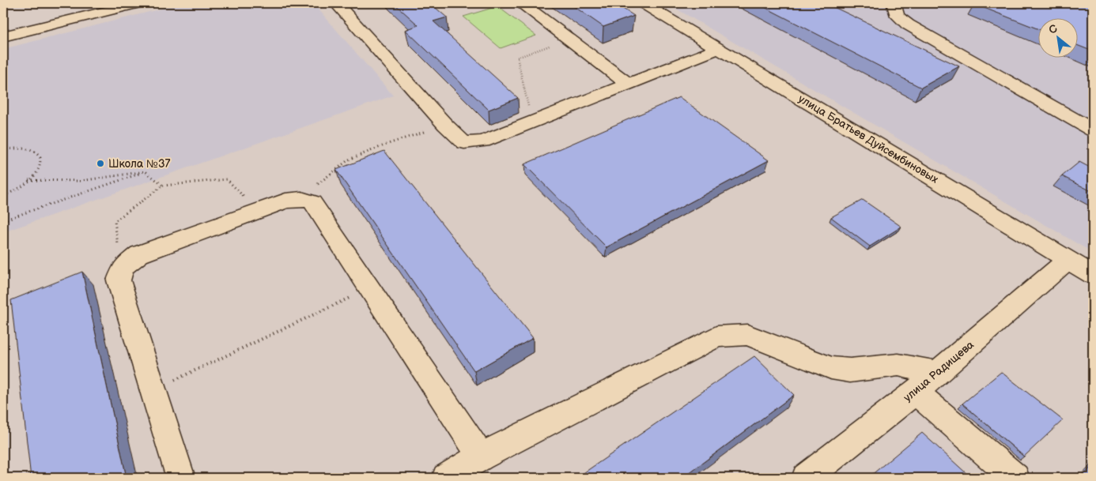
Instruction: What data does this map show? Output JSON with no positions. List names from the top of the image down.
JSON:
{
  "streets": {
    "street": ["улица Братьев Дуйсембиновых", "улица Радищева"]
  },
  "crossings": [
    ["улица Братьев Дуйсембиновых", "улица Радищева"]
  ],
  "places": ["Школа №37"],
  "north": "top left"
}
